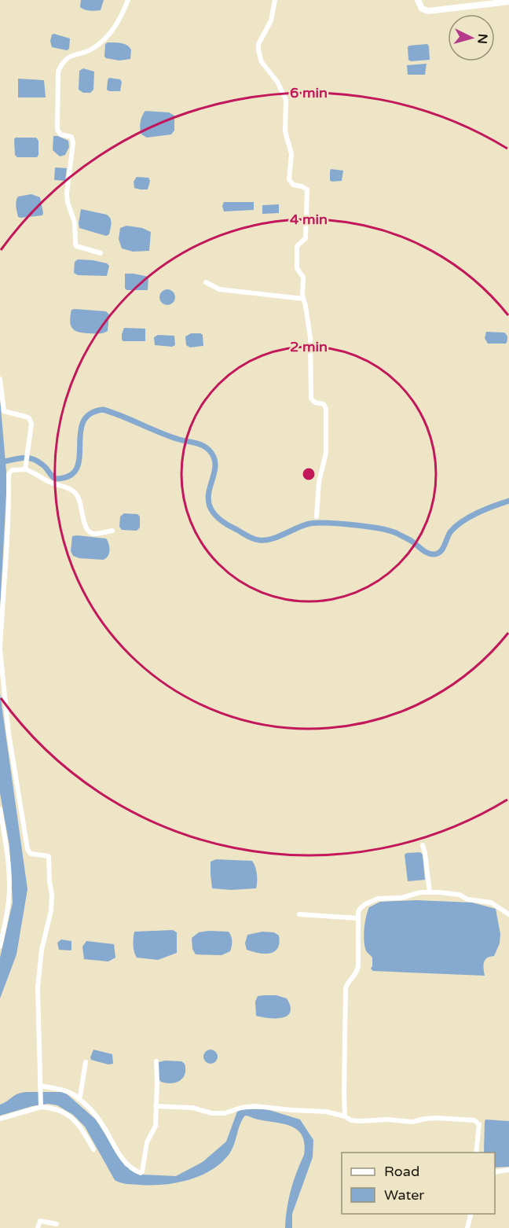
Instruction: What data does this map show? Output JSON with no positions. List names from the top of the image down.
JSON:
{
  "legend": ["Road", "Water"],
  "north": "right",
  "rings": ["6 min", "4 min", "2 min"]
}
